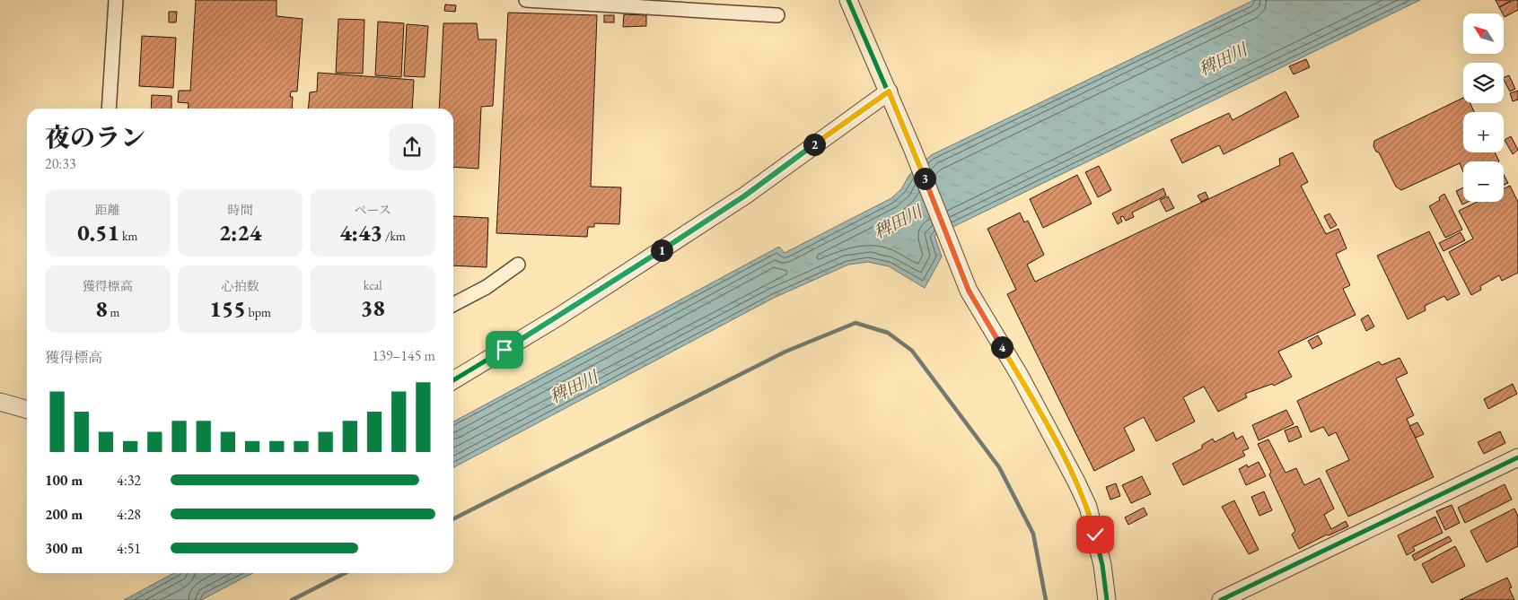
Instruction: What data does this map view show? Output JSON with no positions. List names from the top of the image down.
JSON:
{
  "water": ["稗田川"],
  "north": "top left",
  "page": {
    "map_buttons": ["+", "−"],
    "heading": ["夜のラン", "20:33"],
    "pins": [
      "2",
      "3",
      "1",
      "4"
    ],
    "stats": [
      ["距離", "0.51 km"],
      ["時間", "2:24"],
      ["ペース", "4:43 /km"],
      ["獲得標高", "8 m"],
      ["心拍数", "155 bpm"],
      ["kcal", "38"]
    ],
    "chart": ["獲得標高", "139–145 m"],
    "list": [
      {
        "name": "100 m",
        "note": "4:32"
      },
      {
        "name": "200 m",
        "note": "4:28"
      },
      {
        "name": "300 m",
        "note": "4:51"
      }
    ]
  }
}
